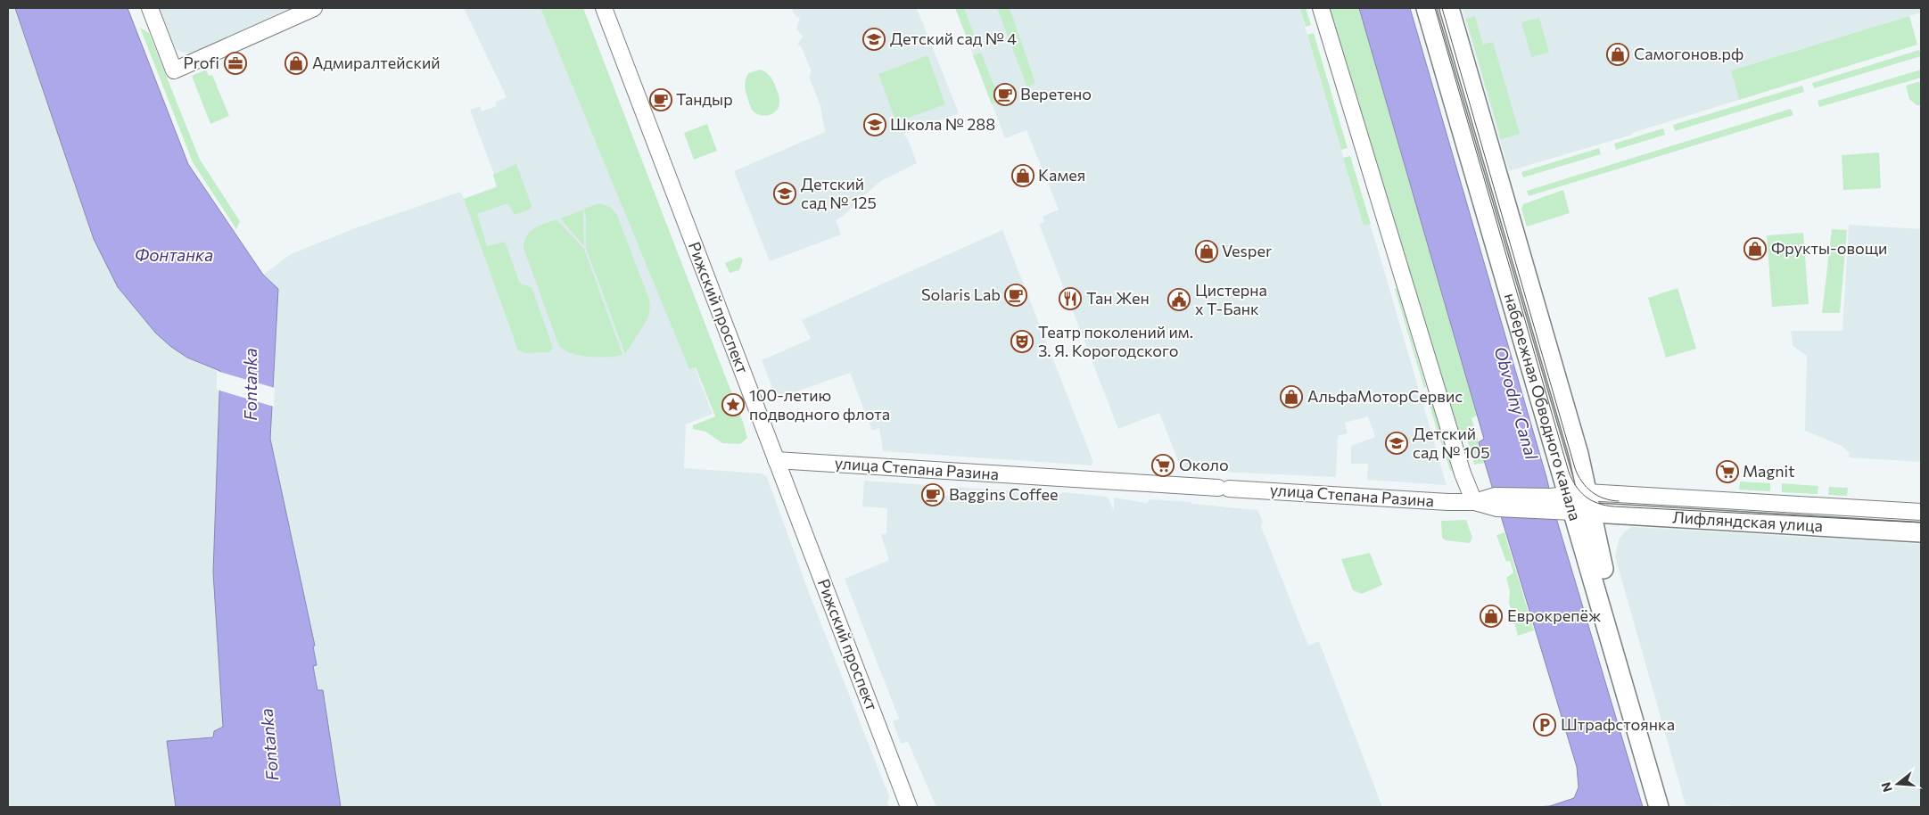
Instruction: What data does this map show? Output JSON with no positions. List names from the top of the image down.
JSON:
{
  "streets": {
    "main road": ["набережная Обводного канала", "Лифляндская улица"],
    "street": ["Рижский проспект", "улица Степана Разина"]
  },
  "crossings": [
    ["Рижский проспект", "улица Степана Разина"],
    ["набережная Обводного канала", "улица Степана Разина"],
    ["набережная Обводного канала", "Лифляндская улица"],
    ["улица Степана Разина", "Лифляндская улица"]
  ],
  "water": ["Фонтанка", "Fontanka", "Obvodny Canal"],
  "places": {
    "school or university": [
      "Детский сад № 4",
      "Школа № 288",
      "Детский сад № 125",
      "Детский сад № 105"
    ],
    "shop": [
      "Самогонов.рф",
      "Адмиралтейский",
      "Камея",
      "Фрукты-овощи",
      "Vesper",
      "АльфаМоторСервис",
      "Еврокрепёж"
    ],
    "office": ["Profi"],
    "cafe": [
      "Веретено",
      "Тандыр",
      "Solaris Lab",
      "Baggins Coffee"
    ],
    "restaurant": ["Тан Жен"],
    "public building": ["Цистерна х Т-Банк"],
    "theatre": ["Театр поколений им. З. Я. Корогодского"],
    "place": ["100-летию подводного флота"],
    "supermarket": ["Около", "Magnit"],
    "parking": ["Штрафстоянка"]
  },
  "north": "left"
}
